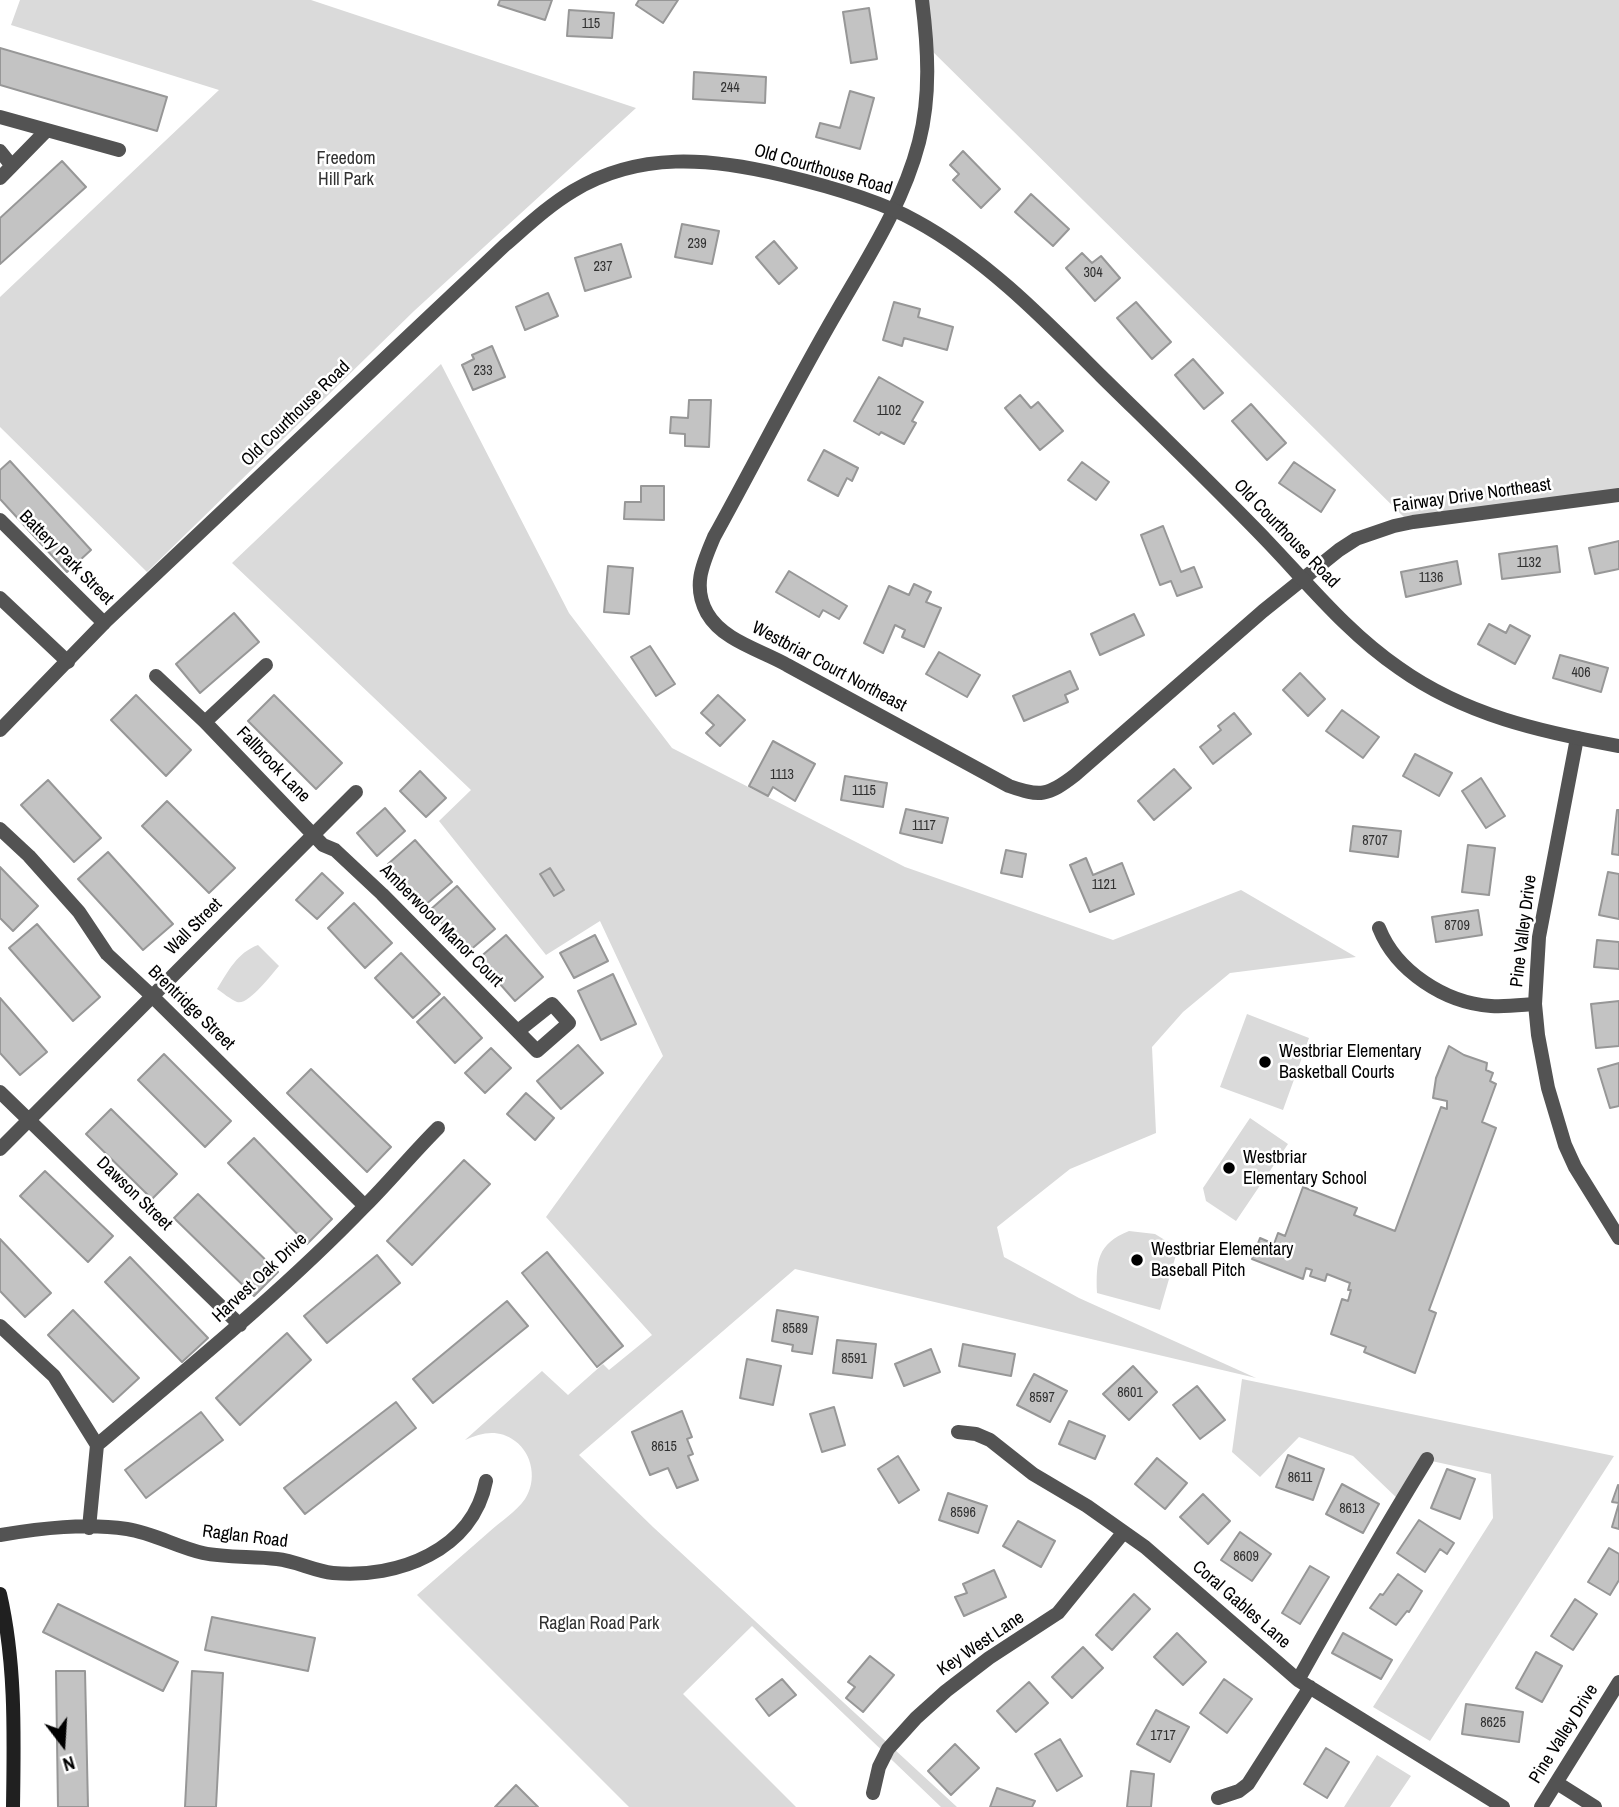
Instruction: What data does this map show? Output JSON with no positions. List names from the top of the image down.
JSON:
{
  "streets": {
    "street": [
      "Old Courthouse Road",
      "Fairway Drive Northeast",
      "Battery Park Street",
      "Westbriar Court Northeast",
      "Fallbrook Lane",
      "Amberwood Manor Court",
      "Wall Street",
      "Pine Valley Drive",
      "Brentridge Street",
      "Dawson Street",
      "Harvest Oak Drive",
      "Raglan Road",
      "Coral Gables Lane",
      "Key West Lane"
    ]
  },
  "crossings": [
    ["Old Courthouse Road", "Fairway Drive Northeast"],
    ["Old Courthouse Road", "Battery Park Street"],
    ["Old Courthouse Road", "Westbriar Court Northeast"],
    ["Old Courthouse Road", "Pine Valley Drive"],
    ["Fairway Drive Northeast", "Westbriar Court Northeast"],
    ["Fallbrook Lane", "Amberwood Manor Court"],
    ["Fallbrook Lane", "Wall Street"],
    ["Amberwood Manor Court", "Wall Street"],
    ["Wall Street", "Brentridge Street"],
    ["Wall Street", "Dawson Street"],
    ["Brentridge Street", "Harvest Oak Drive"],
    ["Dawson Street", "Harvest Oak Drive"],
    ["Coral Gables Lane", "Key West Lane"]
  ],
  "parks": ["Freedom Hill Park", "Raglan Road Park"],
  "places": ["Westbriar Elementary Basketball Courts", "Westbriar Elementary School", "Westbriar Elementary Baseball Pitch"],
  "house_numbers": [
    "115",
    "244",
    "239",
    "237",
    "304",
    "233",
    "1102",
    "1132",
    "1136",
    "406",
    "1113",
    "1115",
    "1117",
    "8707",
    "1121",
    "8709",
    "8589",
    "8591",
    "8601",
    "8597",
    "8615",
    "8611",
    "8613",
    "8596",
    "8609",
    "8625",
    "1717"
  ],
  "north": "bottom"
}
